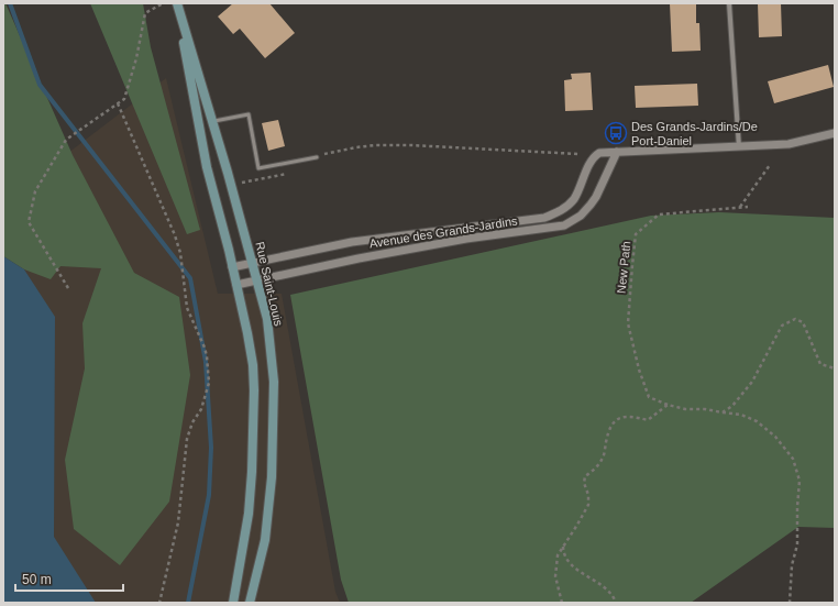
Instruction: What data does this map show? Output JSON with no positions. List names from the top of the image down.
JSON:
{
  "streets": {
    "main road": ["Rue Saint-Louis"],
    "street": ["Avenue des Grands-Jardins"],
    "path": ["New Path"]
  },
  "crossings": [
    ["Avenue des Grands-Jardins", "Rue Saint-Louis"]
  ],
  "places": {
    "bus stop": ["Des Grands-Jardins/De Port-Daniel"]
  },
  "scale_bar": "50 m"
}
